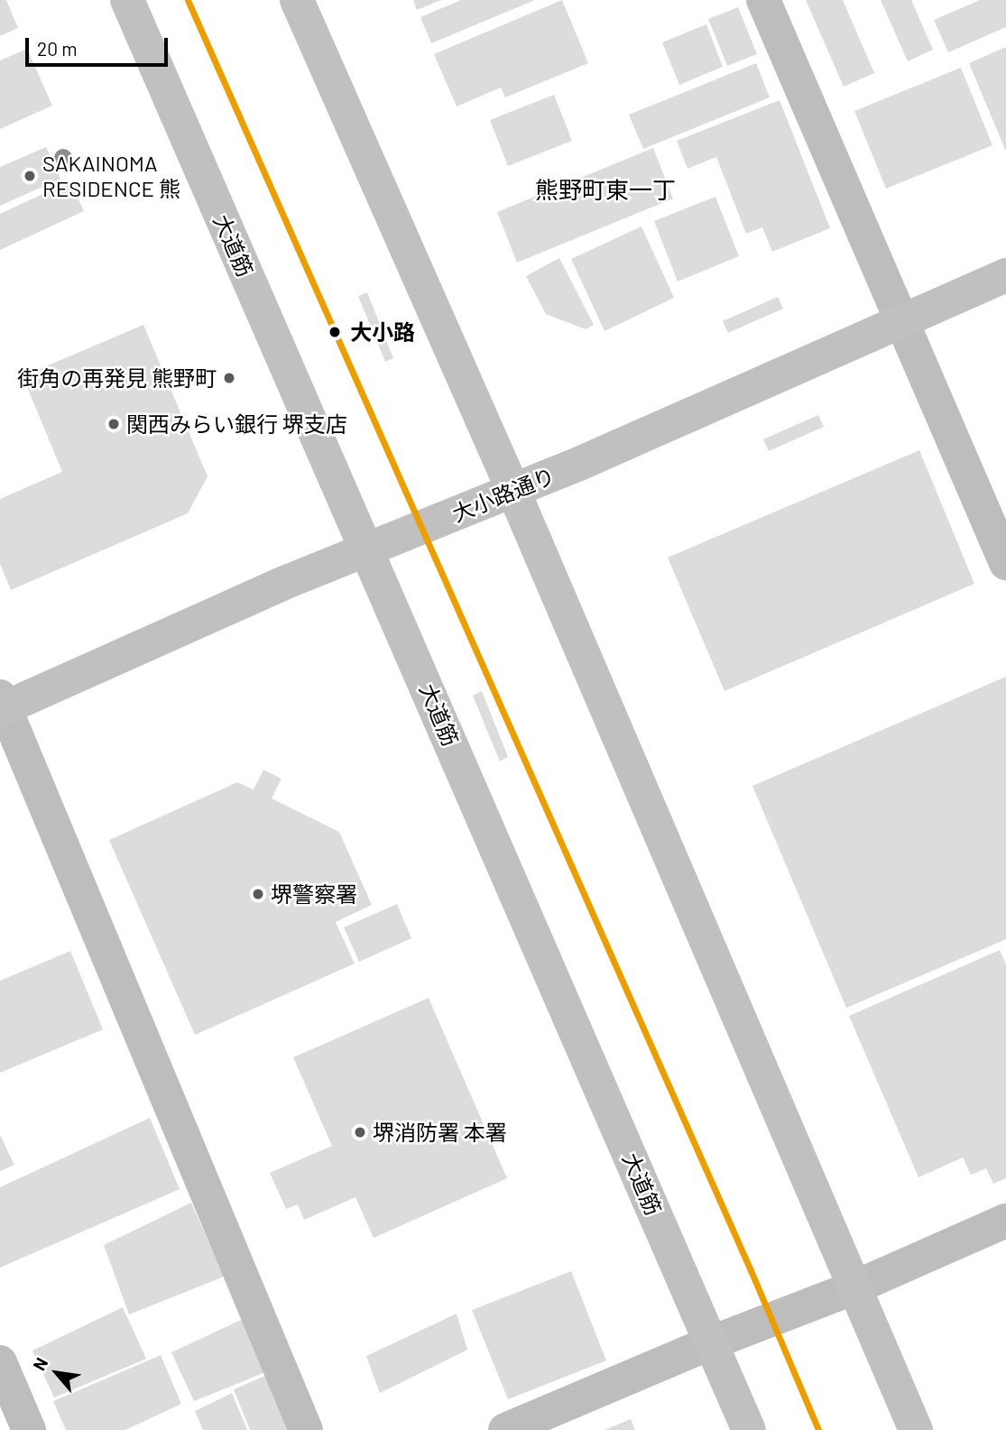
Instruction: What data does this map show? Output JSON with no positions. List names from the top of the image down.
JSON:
{
  "streets": {
    "street": ["大道筋", "大小路通り"]
  },
  "crossings": [
    ["大道筋", "大小路通り"]
  ],
  "districts": ["熊野町東一丁"],
  "places": [
    "SAKAINOMA RESIDENCE 熊",
    "大小路",
    "街角の再発見 熊野町",
    "関西みらい銀行 堺支店",
    "堺警察署",
    "堺消防署 本署"
  ],
  "scale_bar": "20 m",
  "north": "top left"
}
